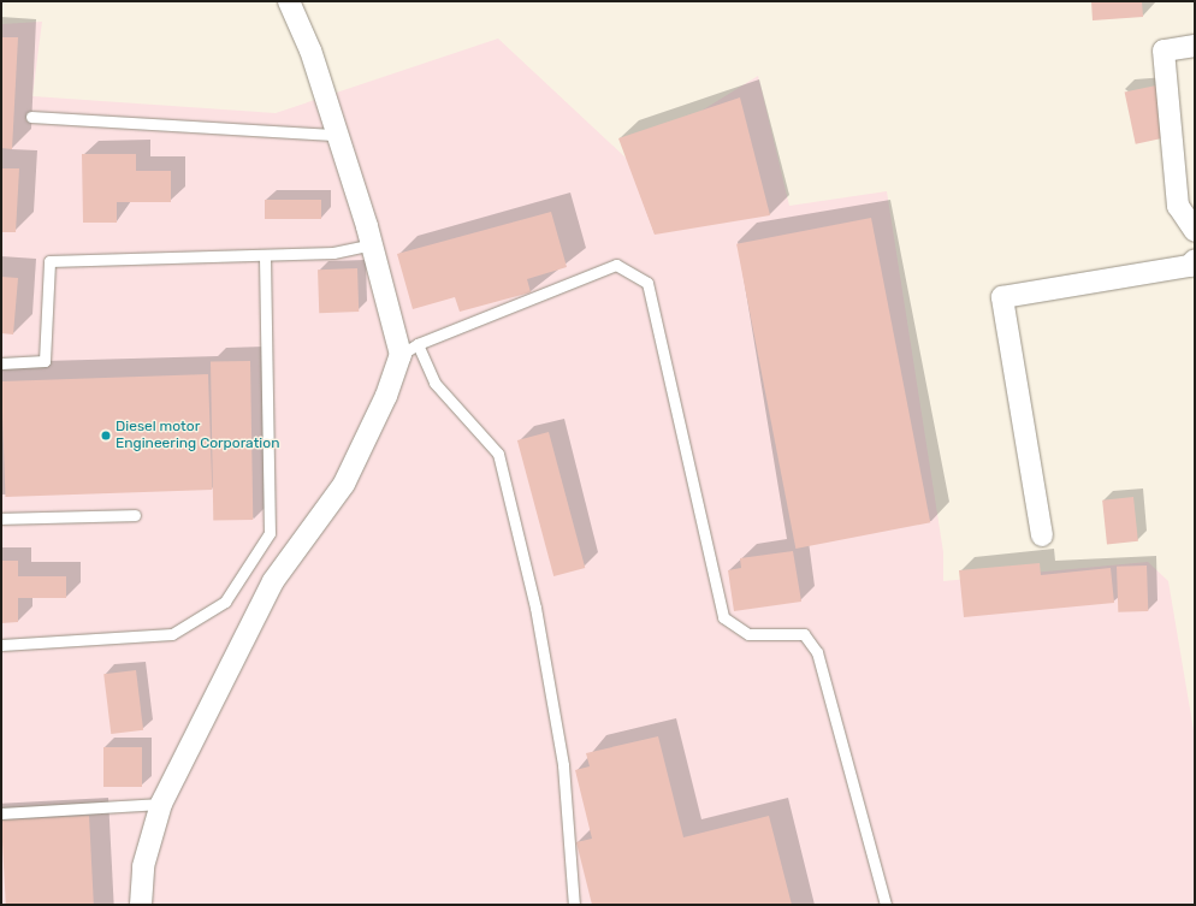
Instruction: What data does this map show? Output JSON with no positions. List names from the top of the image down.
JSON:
{
  "places": ["Diesel motor Engineering Corporation"]
}
